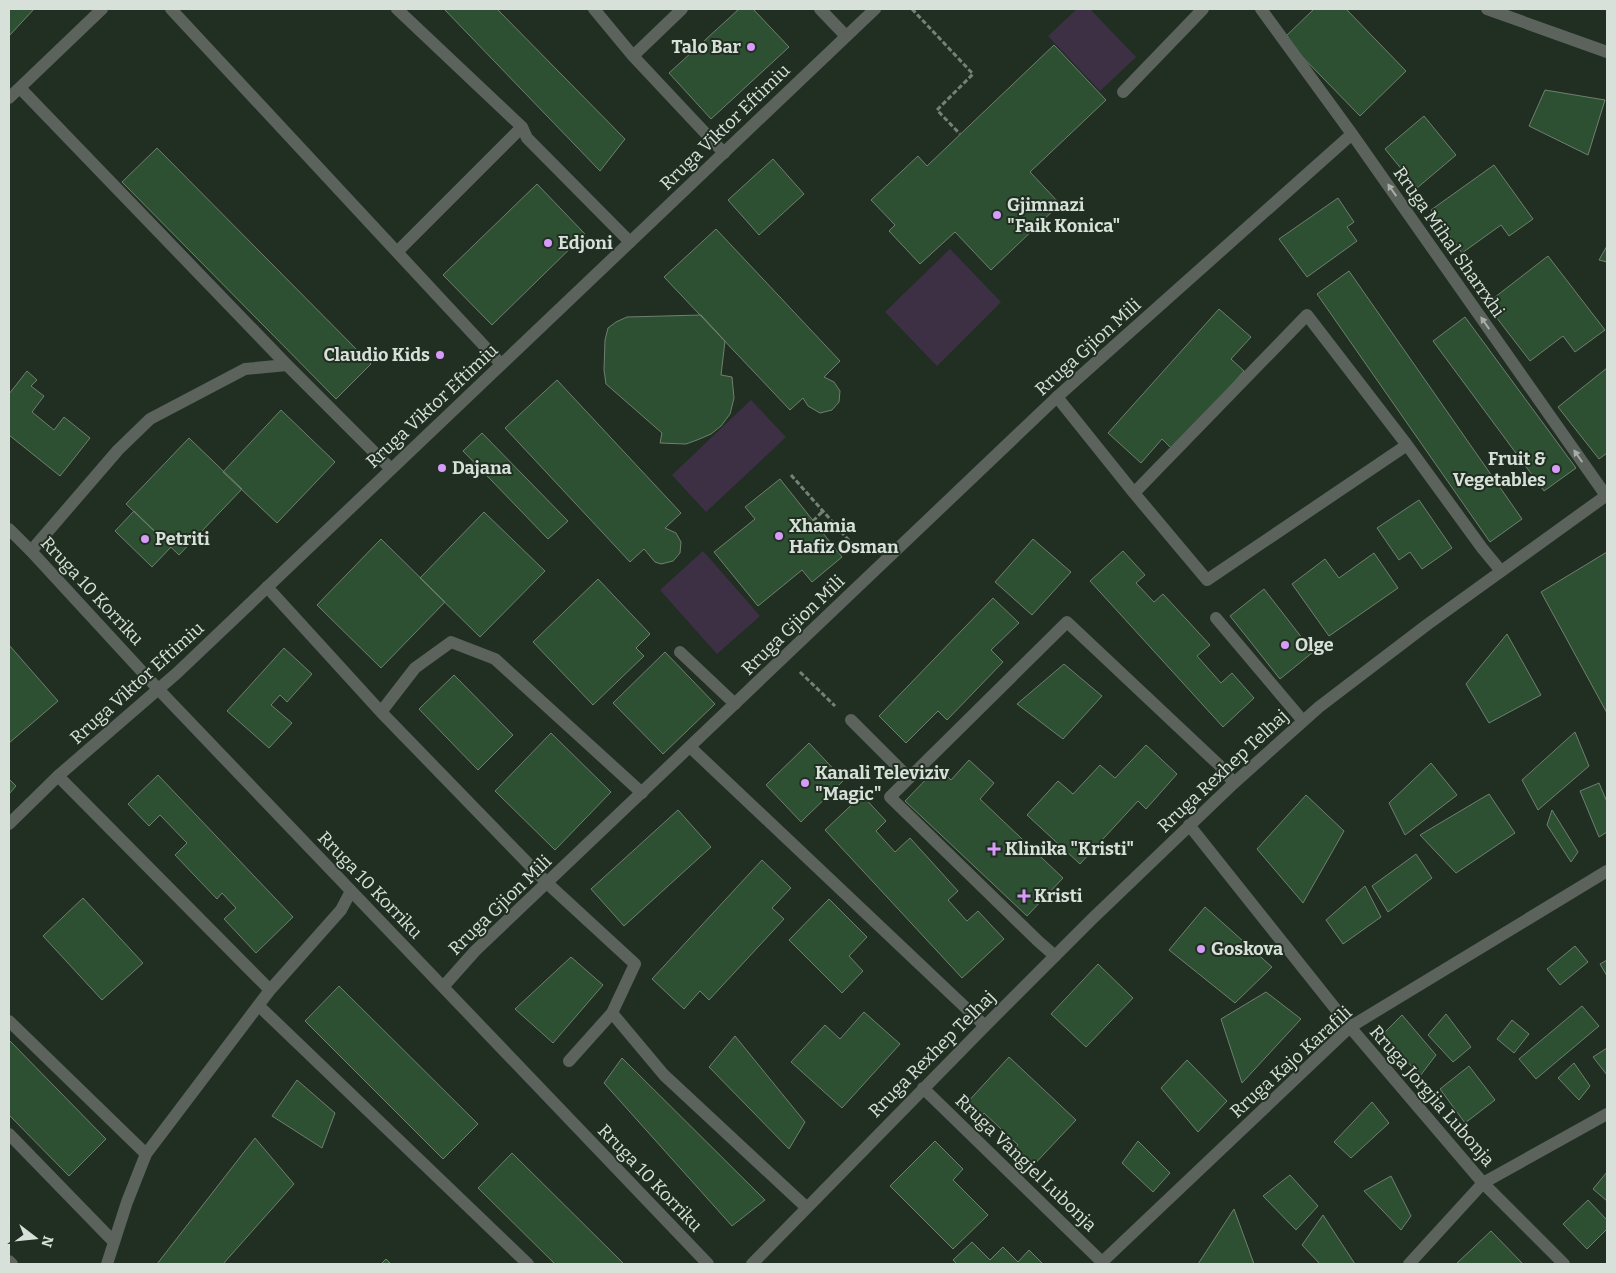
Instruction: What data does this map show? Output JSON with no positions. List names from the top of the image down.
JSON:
{
  "streets": {
    "street": [
      "Rruga Viktor Eftimiu",
      "Rruga Mihal Sharrxhi",
      "Rruga Gjion Mili",
      "Rruga 10 Korriku",
      "Rruga Rexhep Telhaj",
      "Rruga Kajo Karafili",
      "Rruga Jorgjia Lubonja",
      "Rruga Vangjel Lubonja"
    ]
  },
  "crossings": [
    ["Rruga Viktor Eftimiu", "Rruga 10 Korriku"],
    ["Rruga Mihal Sharrxhi", "Rruga Gjion Mili"],
    ["Rruga Mihal Sharrxhi", "Rruga Rexhep Telhaj"],
    ["Rruga Gjion Mili", "Rruga 10 Korriku"],
    ["Rruga Rexhep Telhaj", "Rruga Jorgjia Lubonja"],
    ["Rruga Rexhep Telhaj", "Rruga Vangjel Lubonja"],
    ["Rruga Kajo Karafili", "Rruga Jorgjia Lubonja"],
    ["Rruga Kajo Karafili", "Rruga Vangjel Lubonja"]
  ],
  "one_way": ["Rruga Mihal Sharrxhi"],
  "places": {
    "other": [
      "Talo Bar",
      "Gjimnazi \"Faik Konica\"",
      "Edjoni",
      "Claudio Kids",
      "Dajana",
      "Fruit & Vegetables",
      "Xhamia Hafiz Osman",
      "Petriti",
      "Olge",
      "Kanali Televiziv \"Magic\"",
      "Goskova"
    ],
    "health": ["Klinika \"Kristi\"", "Kristi"]
  },
  "north": "right"
}
